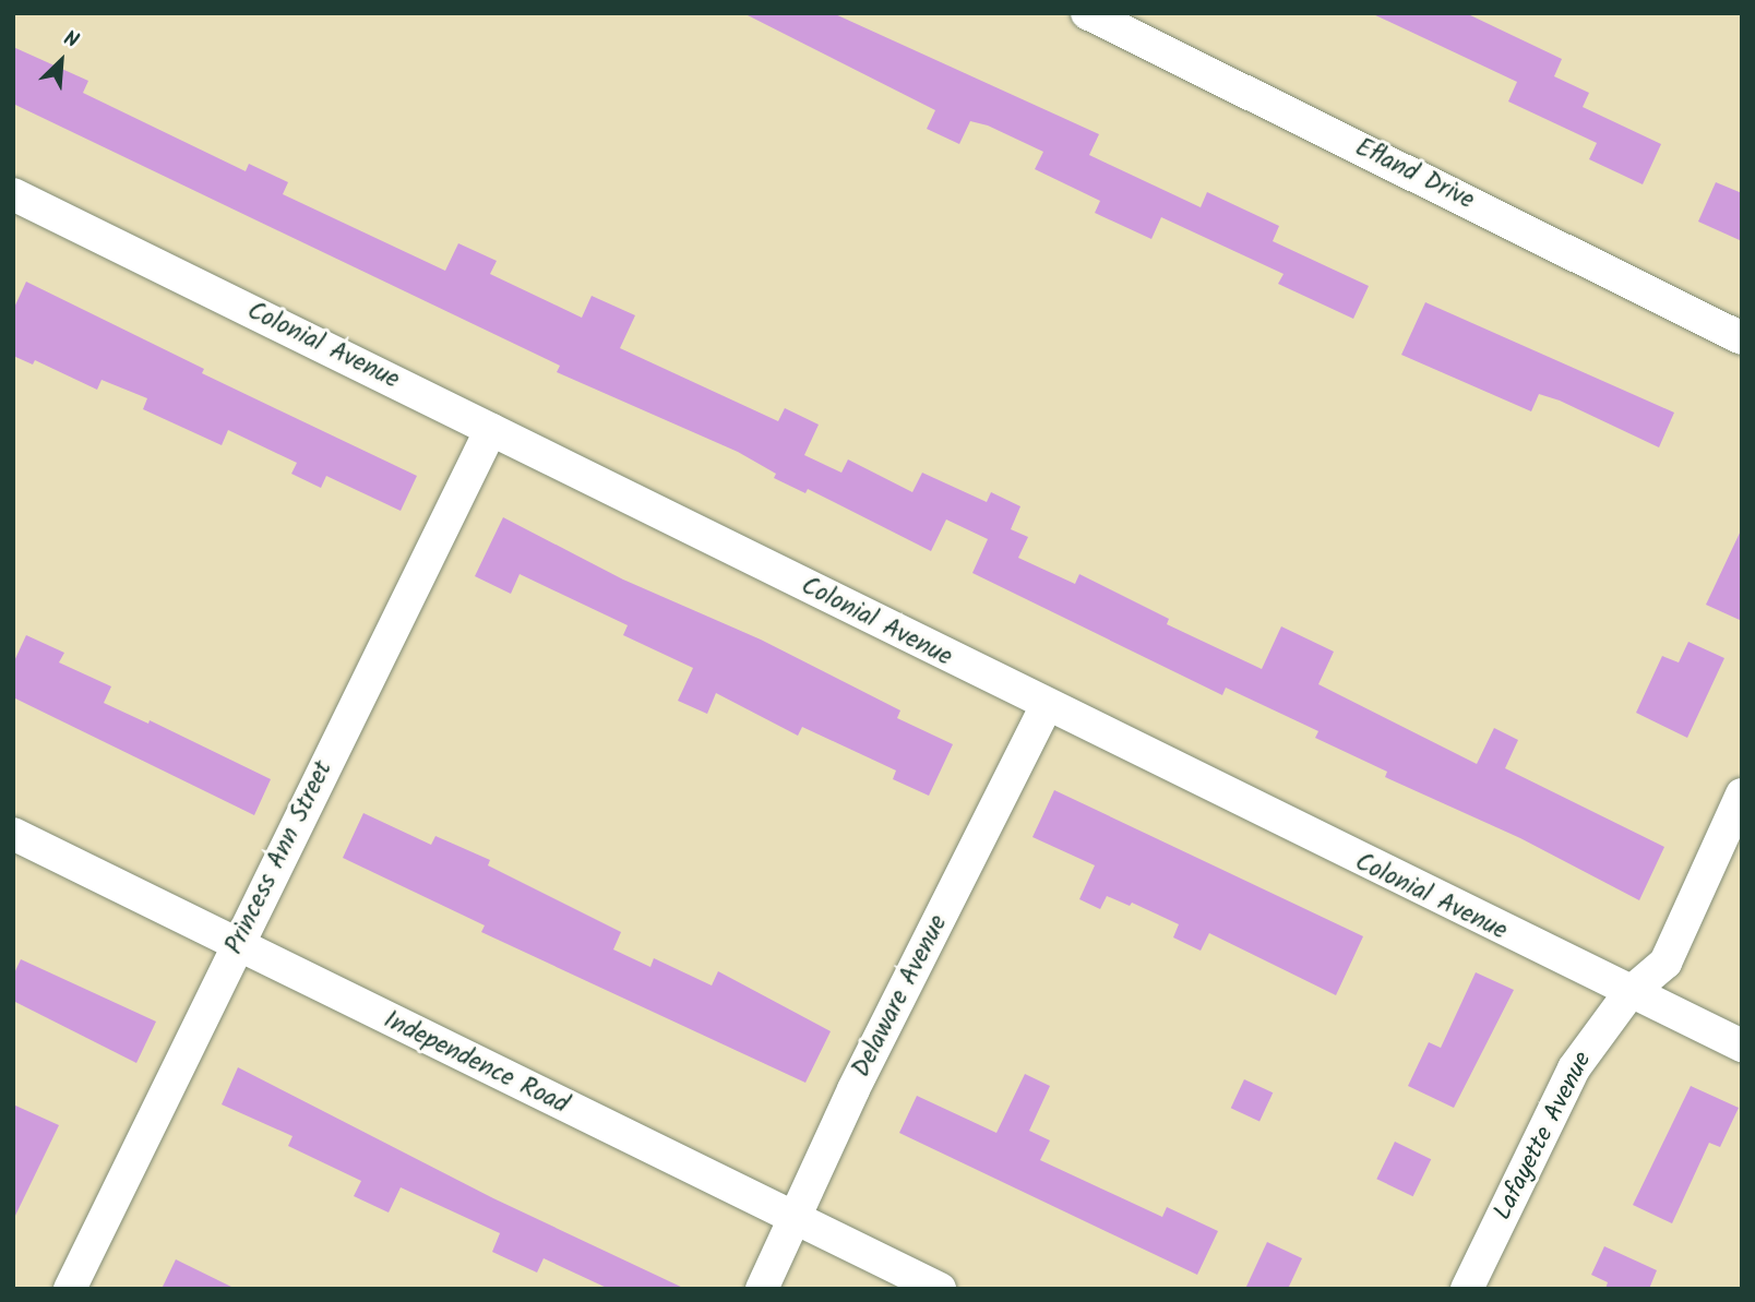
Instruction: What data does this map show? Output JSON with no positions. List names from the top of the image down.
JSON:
{
  "streets": {
    "street": [
      "Efland Drive",
      "Colonial Avenue",
      "Princess Ann Street",
      "Delaware Avenue",
      "Independence Road",
      "Lafayette Avenue"
    ]
  },
  "crossings": [
    ["Colonial Avenue", "Princess Ann Street"],
    ["Colonial Avenue", "Delaware Avenue"],
    ["Colonial Avenue", "Lafayette Avenue"],
    ["Princess Ann Street", "Independence Road"],
    ["Delaware Avenue", "Independence Road"]
  ],
  "north": "top right"
}
